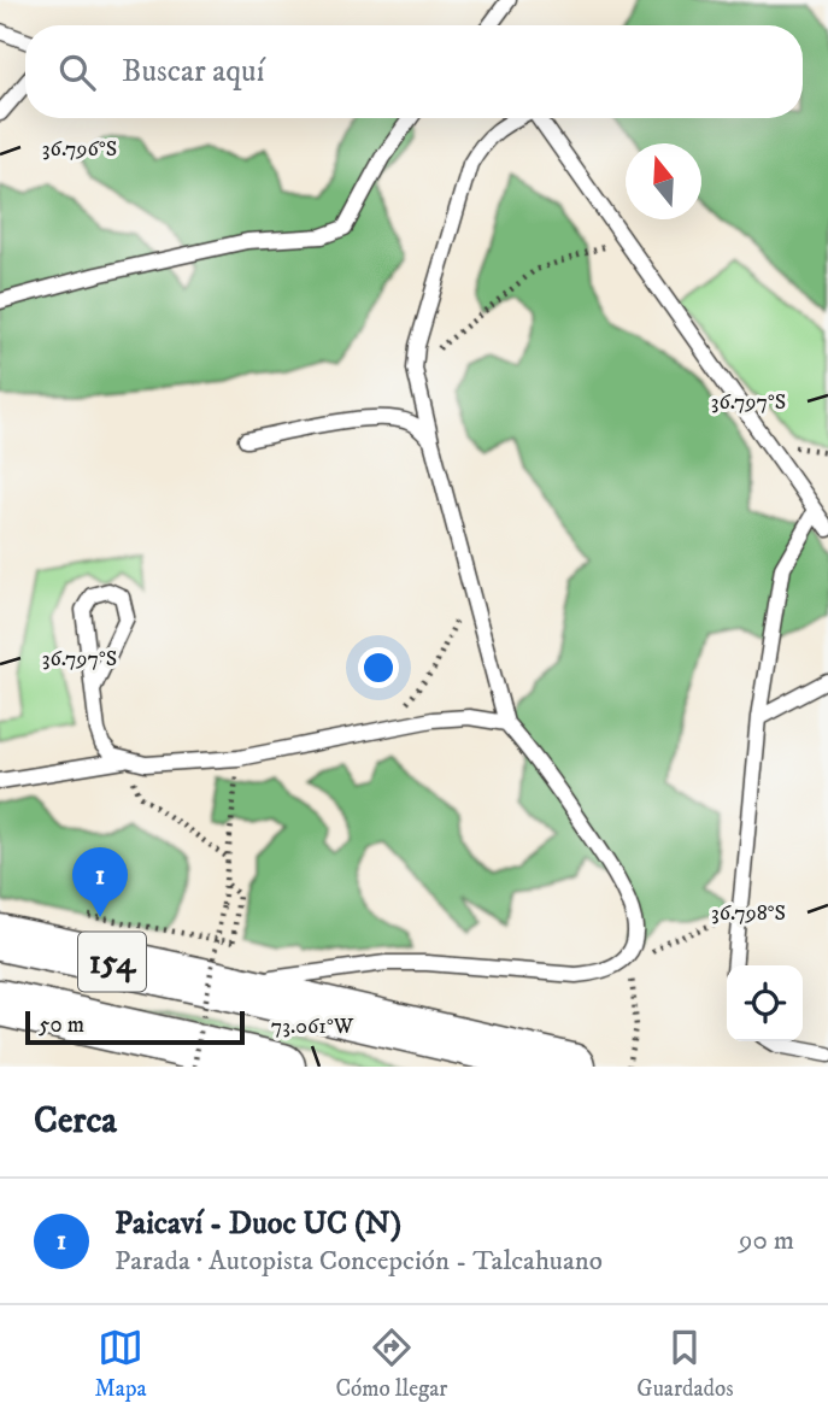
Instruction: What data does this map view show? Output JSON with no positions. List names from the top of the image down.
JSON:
{
  "streets": {
    "highway": ["154"]
  },
  "scale_bar": "50 m",
  "north": "top",
  "page": {
    "search": "Buscar aquí",
    "pins": "1",
    "scale": "50 m",
    "heading": "Cerca",
    "list": [
      {
        "mark": "1",
        "name": "Paicaví - Duoc UC (N)",
        "note": "Parada · Autopista Concepción - Talcahuano",
        "value": "90 m"
      }
    ],
    "nav": ["Mapa", "Cómo llegar", "Guardados"]
  },
  "coordinates": [
    "36.796°S",
    "36.797°S",
    "36.798°S",
    "73.061°W"
  ]
}
